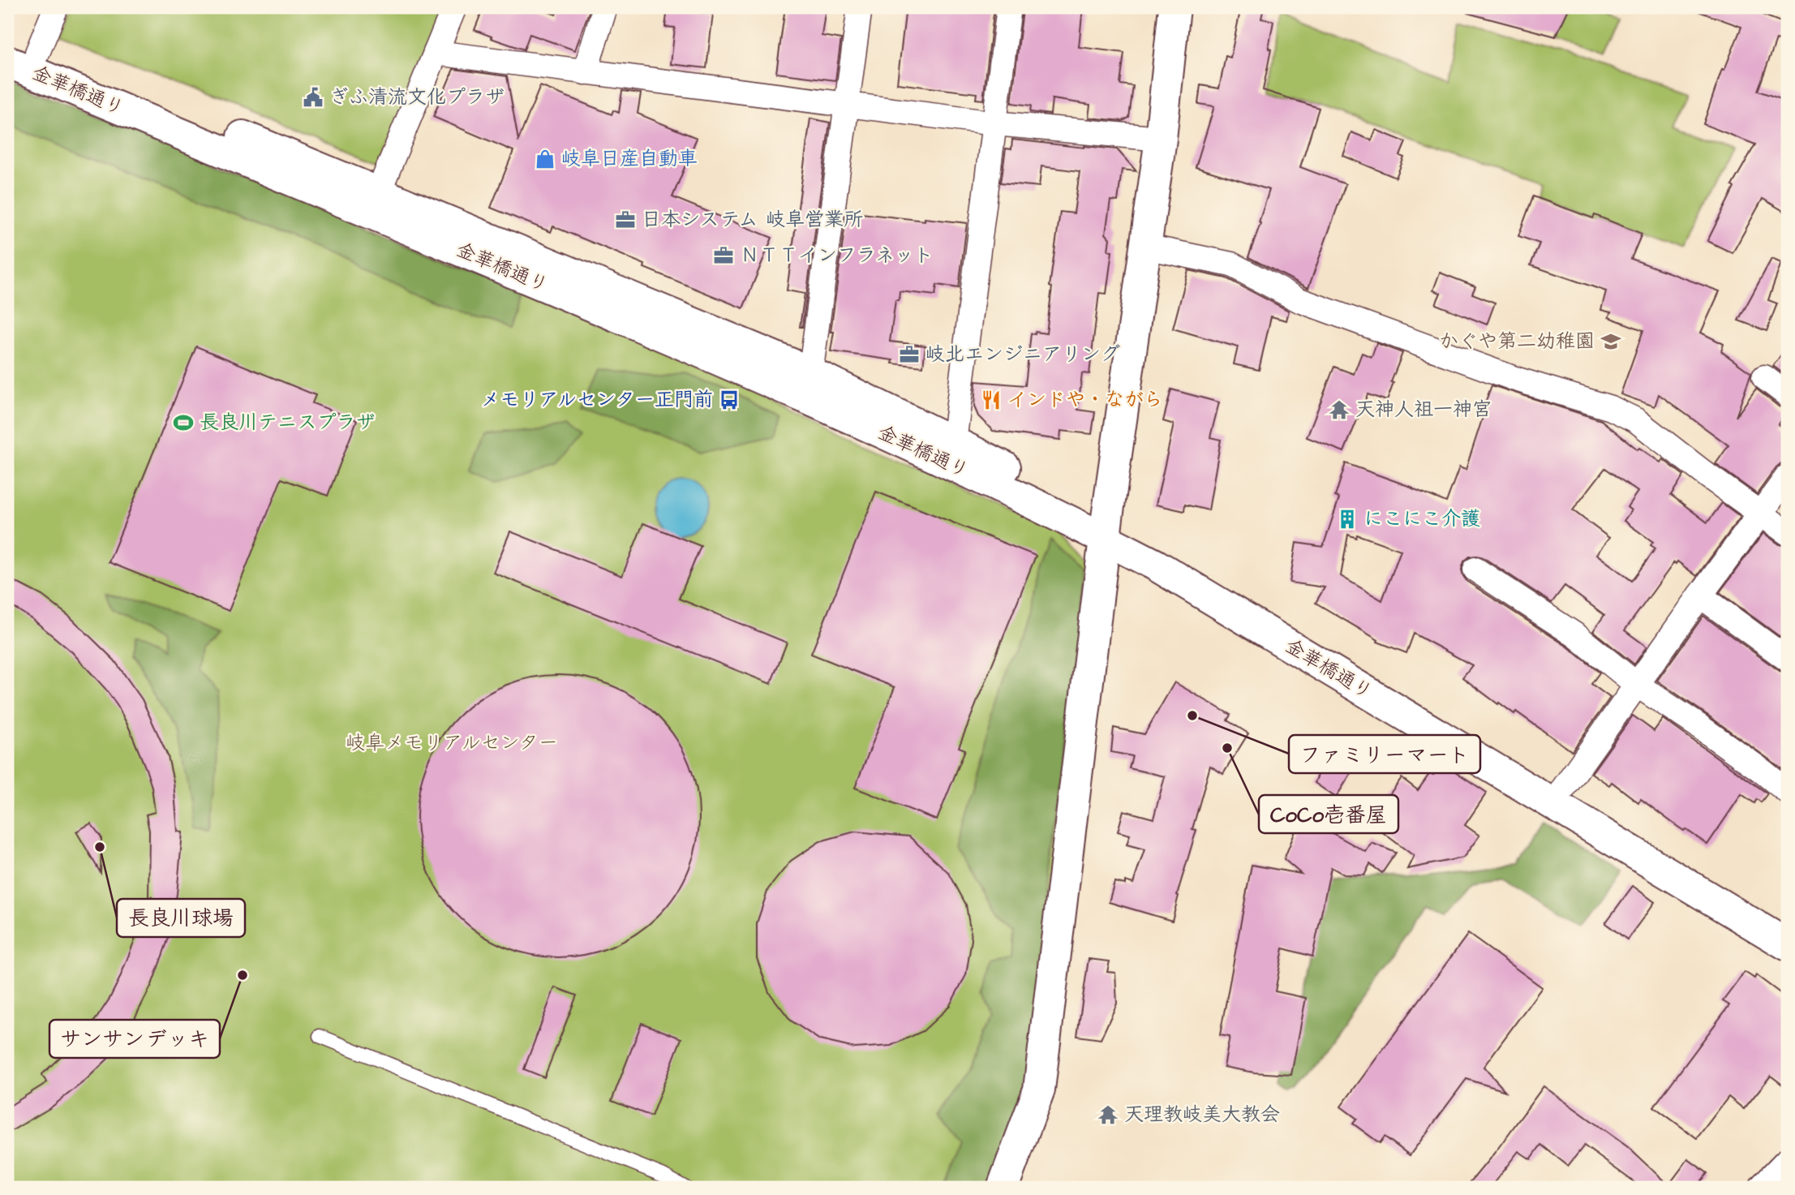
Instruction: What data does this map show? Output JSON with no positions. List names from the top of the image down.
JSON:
{
  "streets": {
    "street": ["金華橋通り"]
  },
  "parks": ["岐阜メモリアルセンター"],
  "places": {
    "public building": ["ぎふ清流文化プラザ"],
    "shop": ["岐阜日産自動車"],
    "office": ["日本システム 岐阜営業所", "ＮＴＴインフラネット", "岐北エンジニアリング"],
    "school or university": ["かぐや第二幼稚園"],
    "bus stop": ["メモリアルセンター正門前"],
    "restaurant": ["インドや・ながら"],
    "temple": ["天神人祖一神宮", "天理教岐美大教会"],
    "sports": ["長良川テニスプラザ"],
    "building": ["にこにこ介護"],
    "other": [
      "ファミリーマート",
      "CoCo壱番屋",
      "長良川球場",
      "サンサンデッキ"
    ]
  }
}
